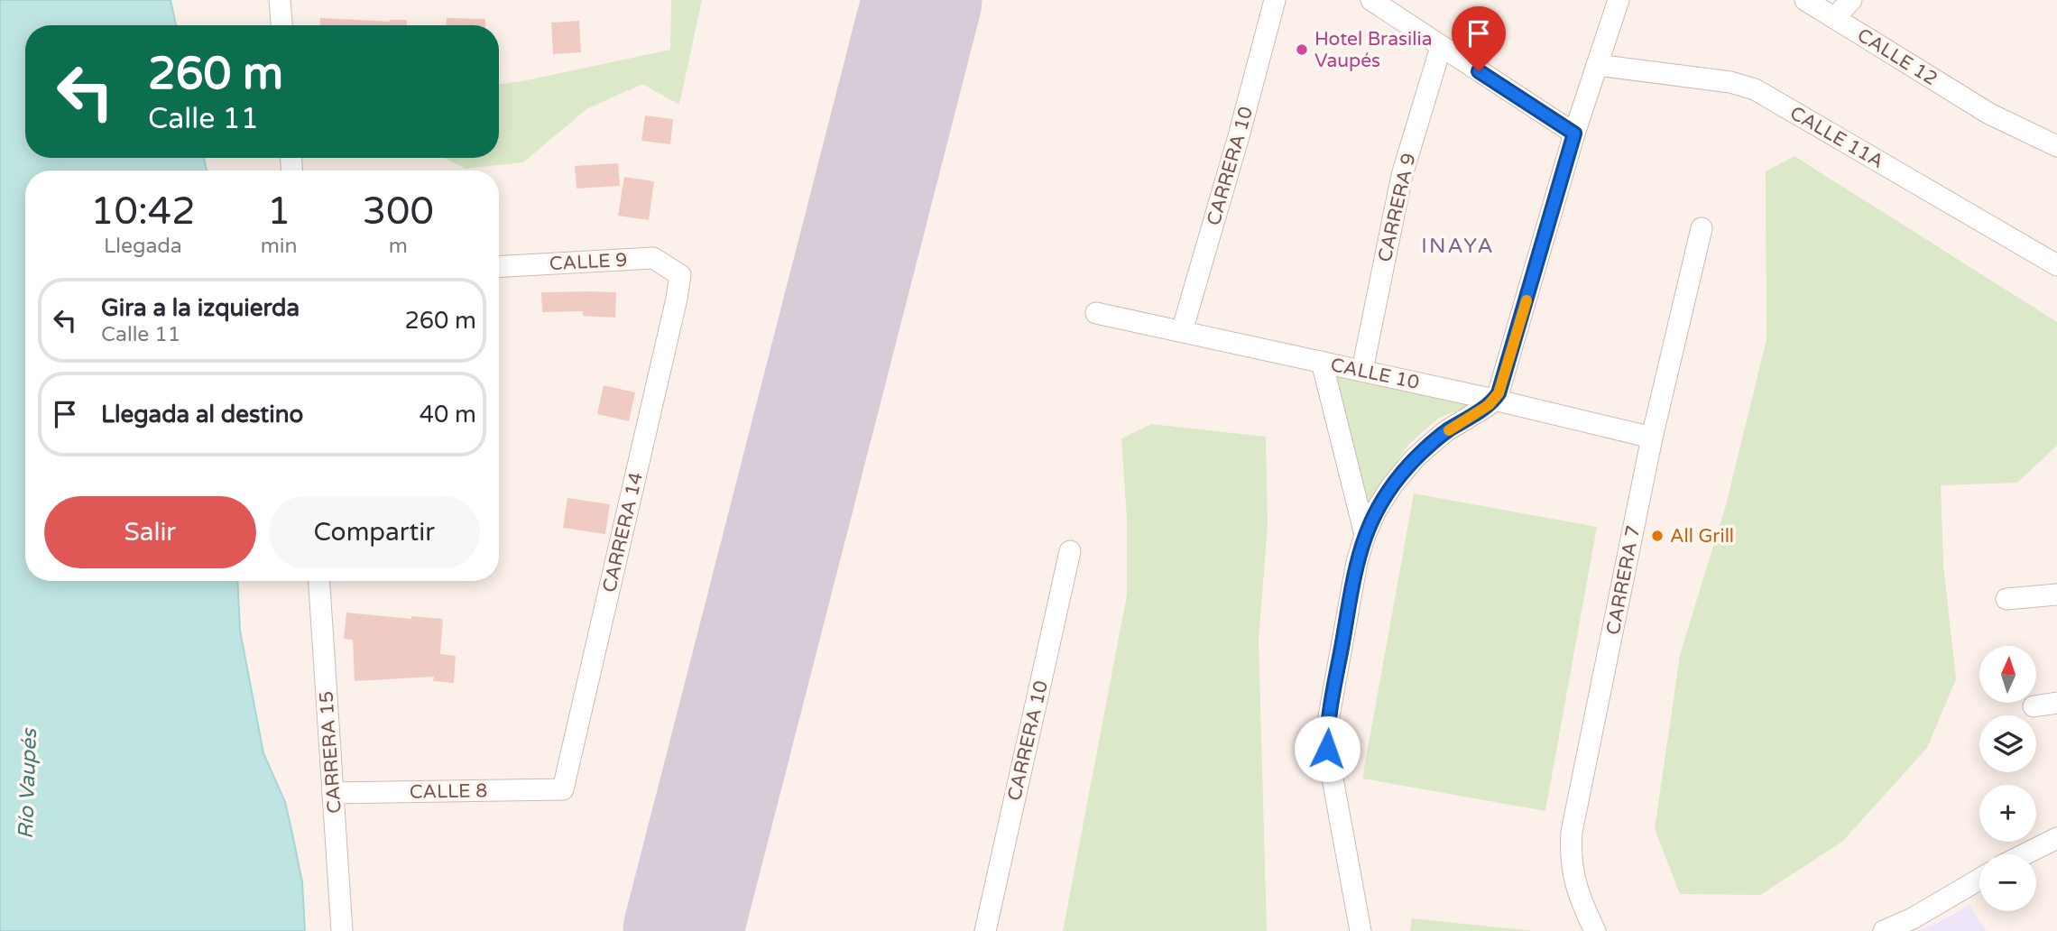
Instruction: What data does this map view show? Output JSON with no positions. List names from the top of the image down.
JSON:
{
  "streets": {
    "street": [
      "CALLE 12",
      "CALLE 11A",
      "CARRERA 10",
      "CARRERA 9",
      "CALLE 9",
      "CALLE 10",
      "CARRERA 14",
      "CARRERA 7",
      "CARRERA 15",
      "CALLE 8"
    ]
  },
  "crossings": [
    ["CARRERA 10", "CALLE 10"],
    ["CARRERA 9", "CALLE 10"],
    ["CALLE 9", "CARRERA 14"],
    ["CALLE 10", "CARRERA 7"],
    ["CARRERA 14", "CALLE 8"],
    ["CARRERA 15", "CALLE 8"]
  ],
  "districts": ["INAYA"],
  "water": ["Río Vaupés"],
  "places": ["Hotel Brasilia Vaupés", "All Grill"],
  "north": "top",
  "page": {
    "turn": ["260 m", "Calle 11"],
    "eta": [
      "10:42",
      "Llegada",
      "1",
      "min",
      "300",
      "m"
    ],
    "list": [
      {
        "name": "Gira a la izquierda",
        "note": "Calle 11",
        "value": "260 m"
      },
      {
        "name": "Llegada al destino",
        "value": "40 m"
      }
    ],
    "buttons": ["Salir", "Compartir"],
    "map_buttons": ["+", "−"]
  }
}
